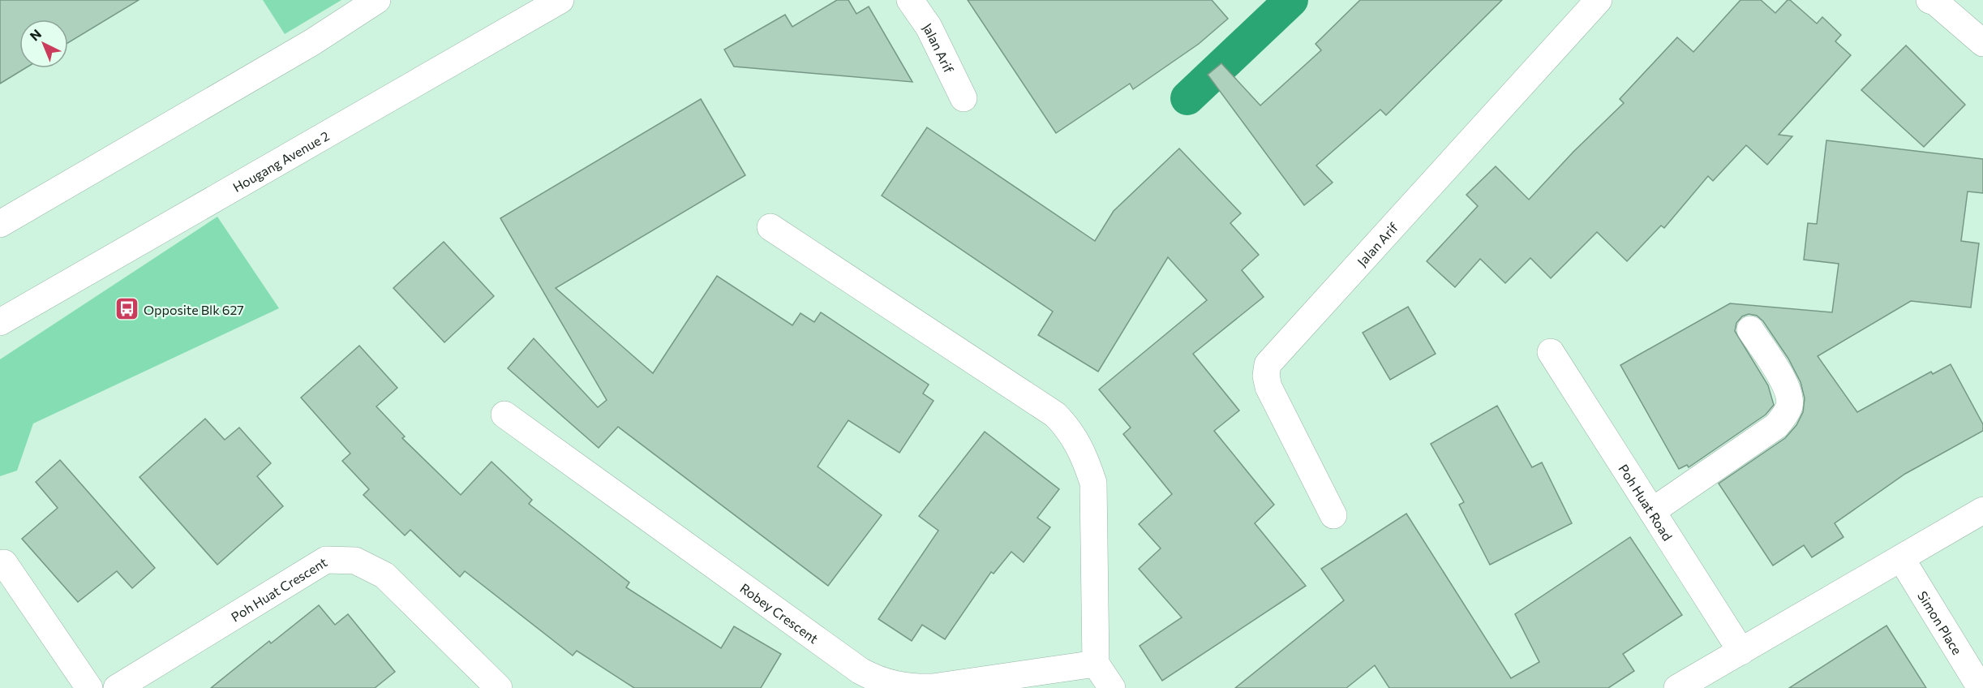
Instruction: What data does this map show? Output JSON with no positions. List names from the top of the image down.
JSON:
{
  "streets": {
    "main road": [
      "Jalan Arif",
      "Hougang Avenue 2",
      "Poh Huat Road",
      "Poh Huat Crescent",
      "Robey Crescent",
      "Simon Place"
    ]
  },
  "places": {
    "bus stop": ["Opposite Blk 627"]
  },
  "north": "top left"
}
